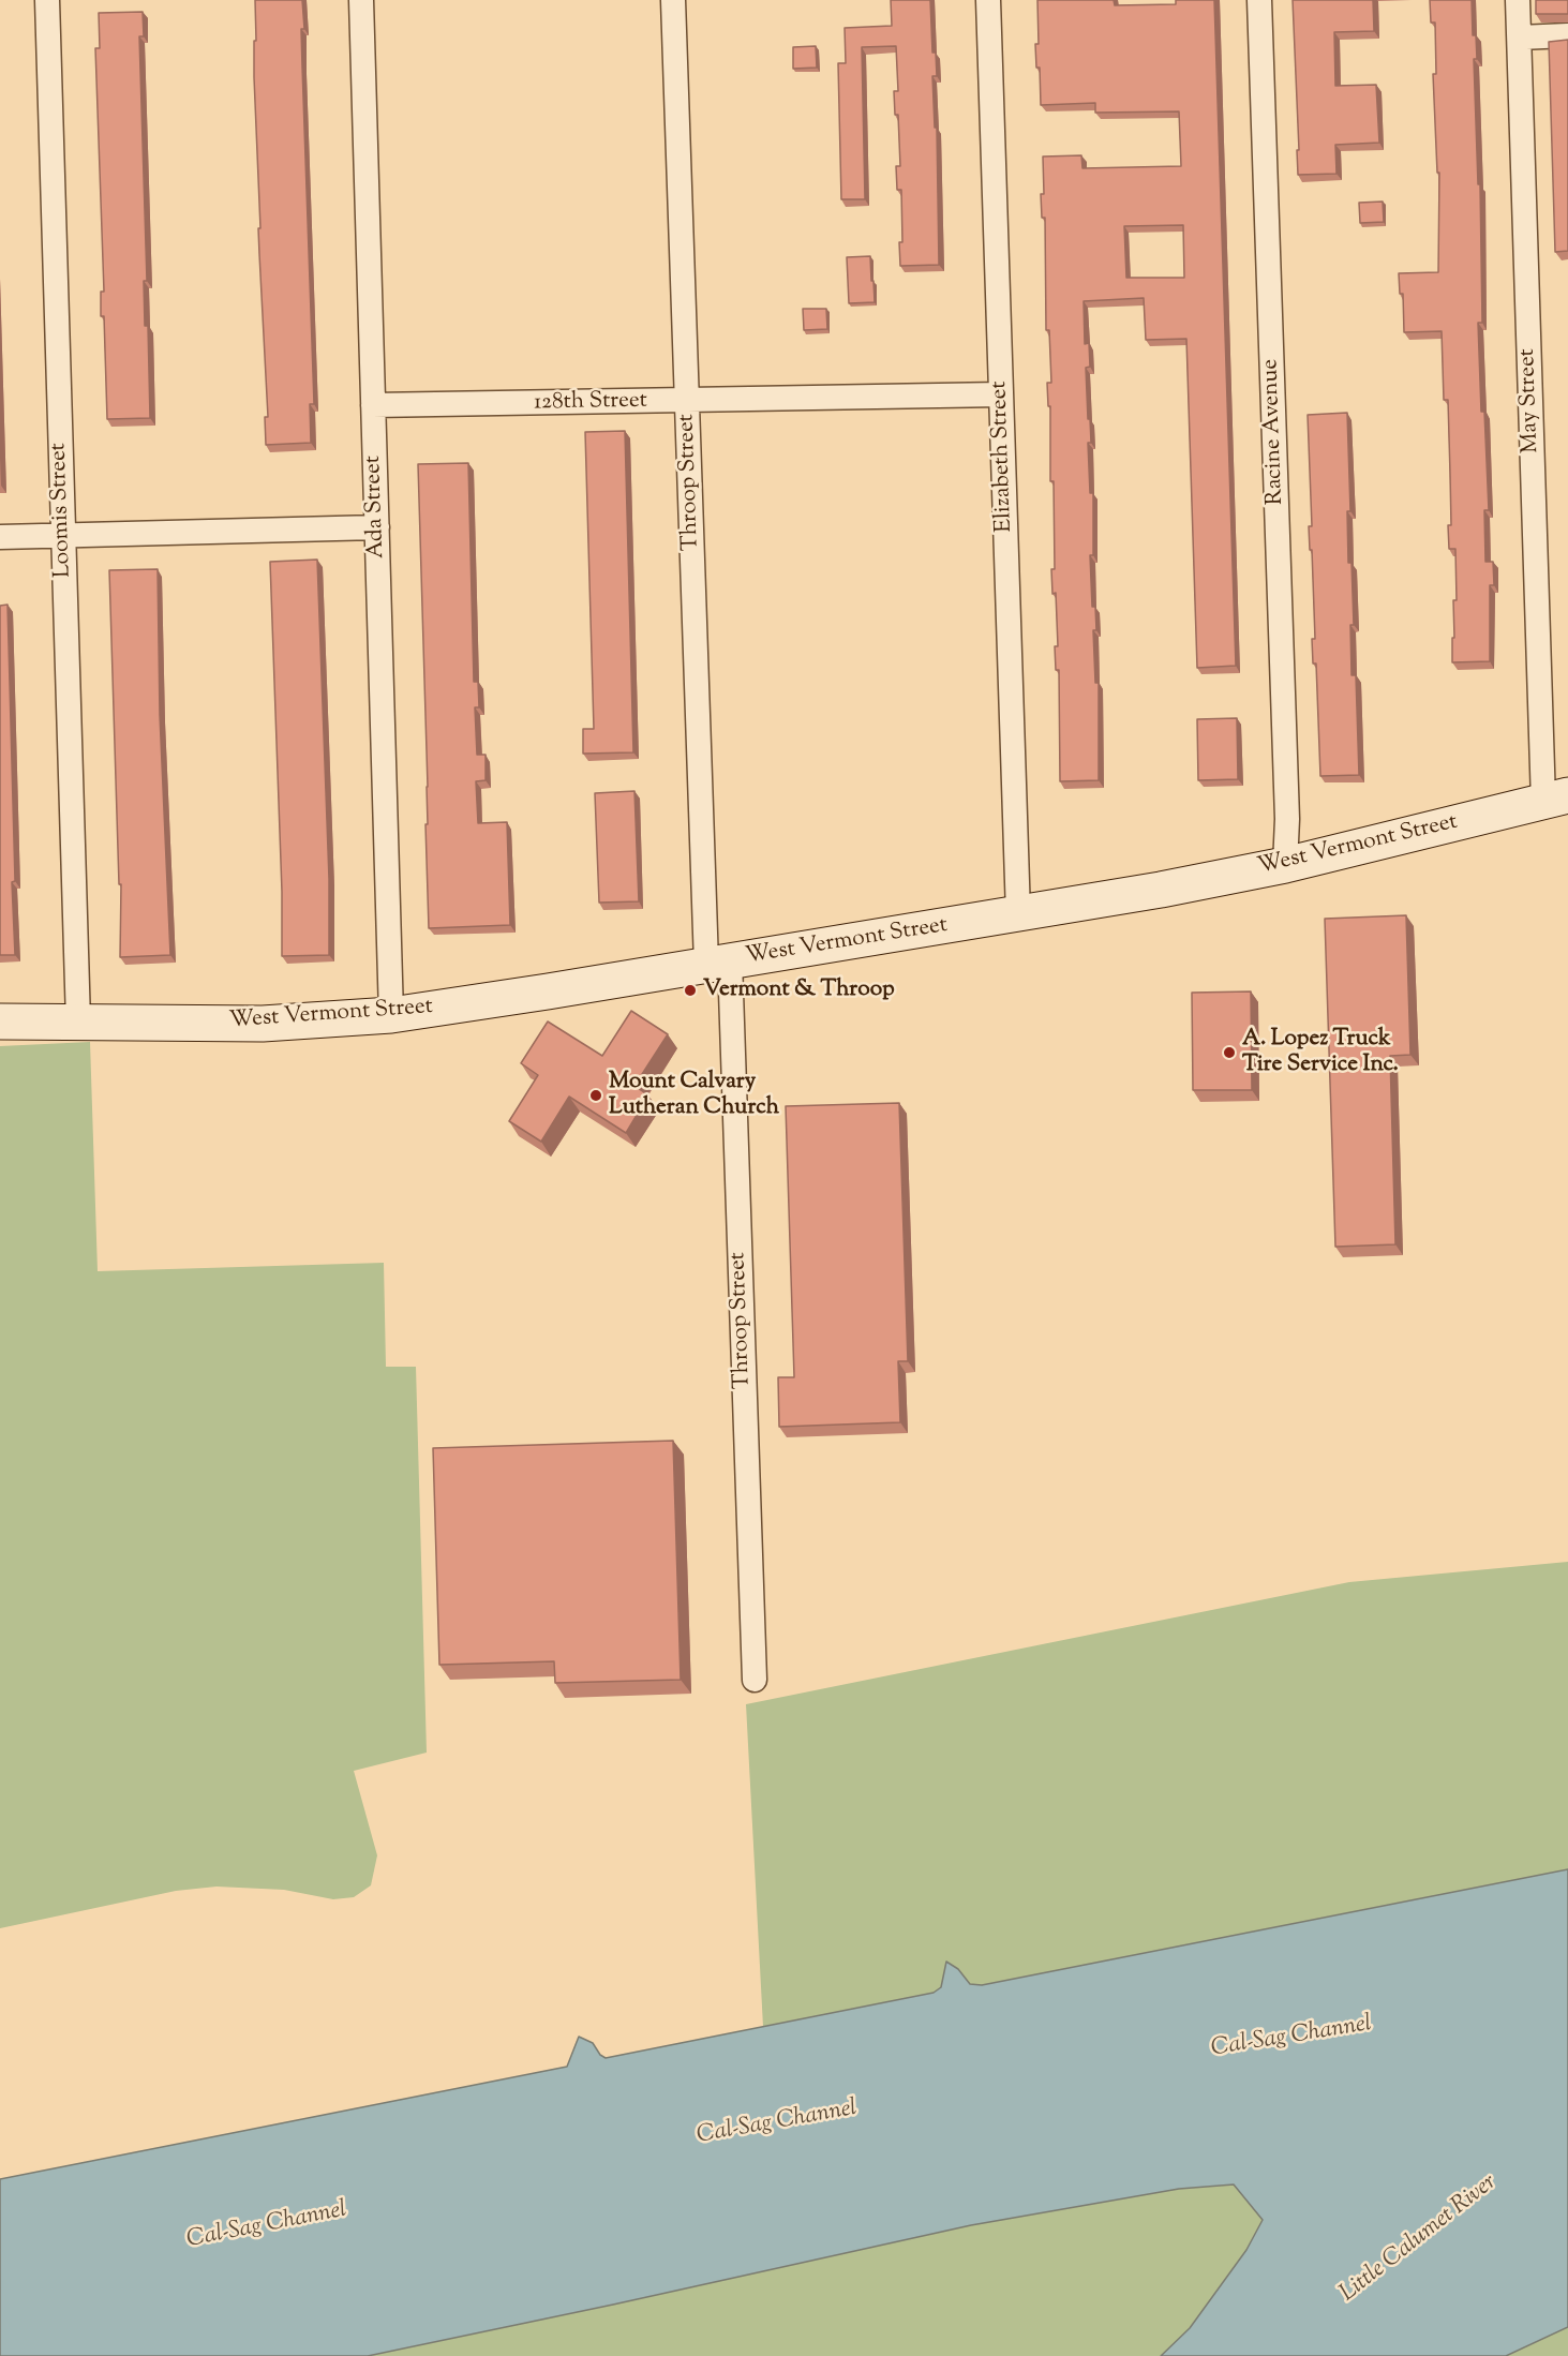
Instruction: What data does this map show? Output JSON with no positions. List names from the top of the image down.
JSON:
{
  "streets": {
    "street": [
      "May Street",
      "128th Street",
      "Racine Avenue",
      "Elizabeth Street",
      "Throop Street",
      "Ada Street",
      "Loomis Street",
      "West Vermont Street"
    ]
  },
  "crossings": [
    ["May Street", "West Vermont Street"],
    ["128th Street", "Elizabeth Street"],
    ["128th Street", "Throop Street"],
    ["128th Street", "Ada Street"],
    ["Racine Avenue", "West Vermont Street"],
    ["Elizabeth Street", "West Vermont Street"],
    ["Throop Street", "West Vermont Street"],
    ["Ada Street", "West Vermont Street"],
    ["Loomis Street", "West Vermont Street"]
  ],
  "water": ["Cal-Sag Channel", "Little Calumet River"],
  "places": ["Vermont & Throop", "A. Lopez Truck Tire Service Inc.", "Mount Calvary Lutheran Church"]
}
